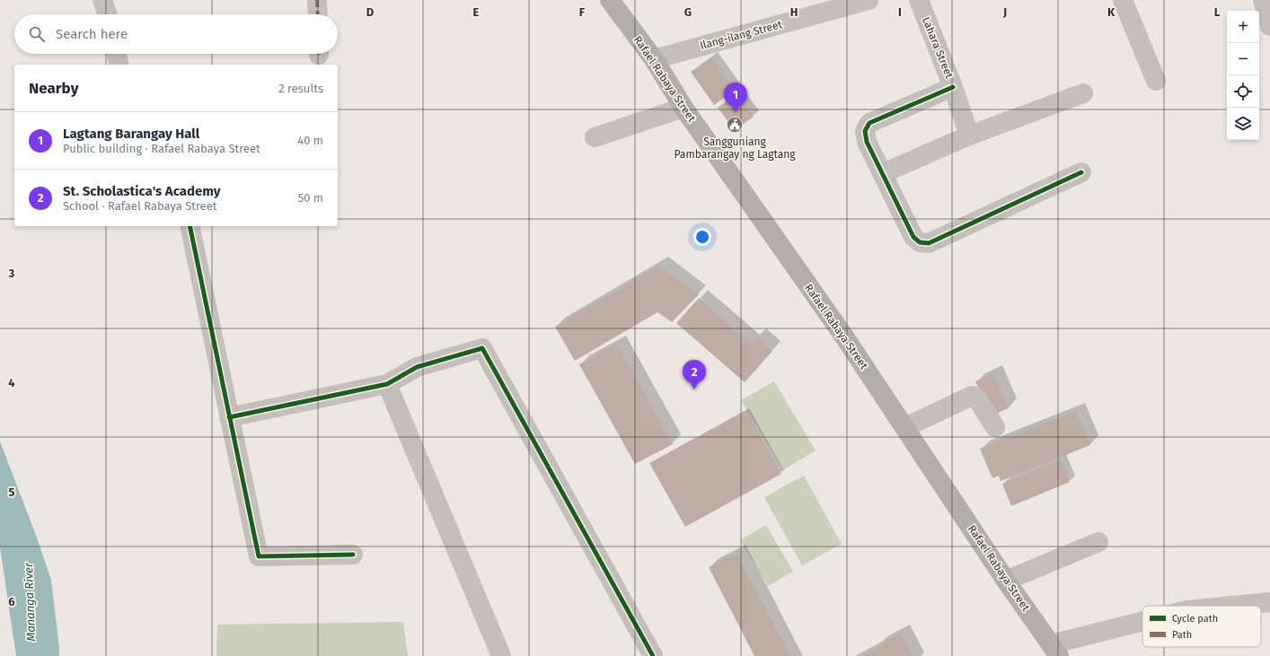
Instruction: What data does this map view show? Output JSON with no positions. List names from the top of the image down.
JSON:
{
  "streets": {
    "main road": ["Rafael Rabaya Street"],
    "street": ["Ilang-ilang Street", "Lahara Street"]
  },
  "crossings": [
    ["Ilang-ilang Street", "Rafael Rabaya Street"]
  ],
  "water": ["Mananga River"],
  "places": {
    "public building": ["Sangguniang Pambarangay ng Lagtang"]
  },
  "legend": ["Cycle path", "Path"],
  "page": {
    "map_buttons": ["+", "−"],
    "search": "Search here",
    "heading": ["Nearby", "2 results"],
    "pins": ["1", "2"],
    "list": [
      {
        "mark": "1",
        "name": "Lagtang Barangay Hall",
        "note": "Public building · Rafael Rabaya Street",
        "value": "40 m"
      },
      {
        "mark": "2",
        "name": "St. Scholastica's Academy",
        "note": "School · Rafael Rabaya Street",
        "value": "50 m"
      }
    ]
  },
  "grid": {
    "columns": [
      "D",
      "E",
      "F",
      "G",
      "H",
      "I",
      "J",
      "K",
      "L"
    ],
    "rows": [
      "3",
      "4",
      "5",
      "6"
    ]
  }
}
